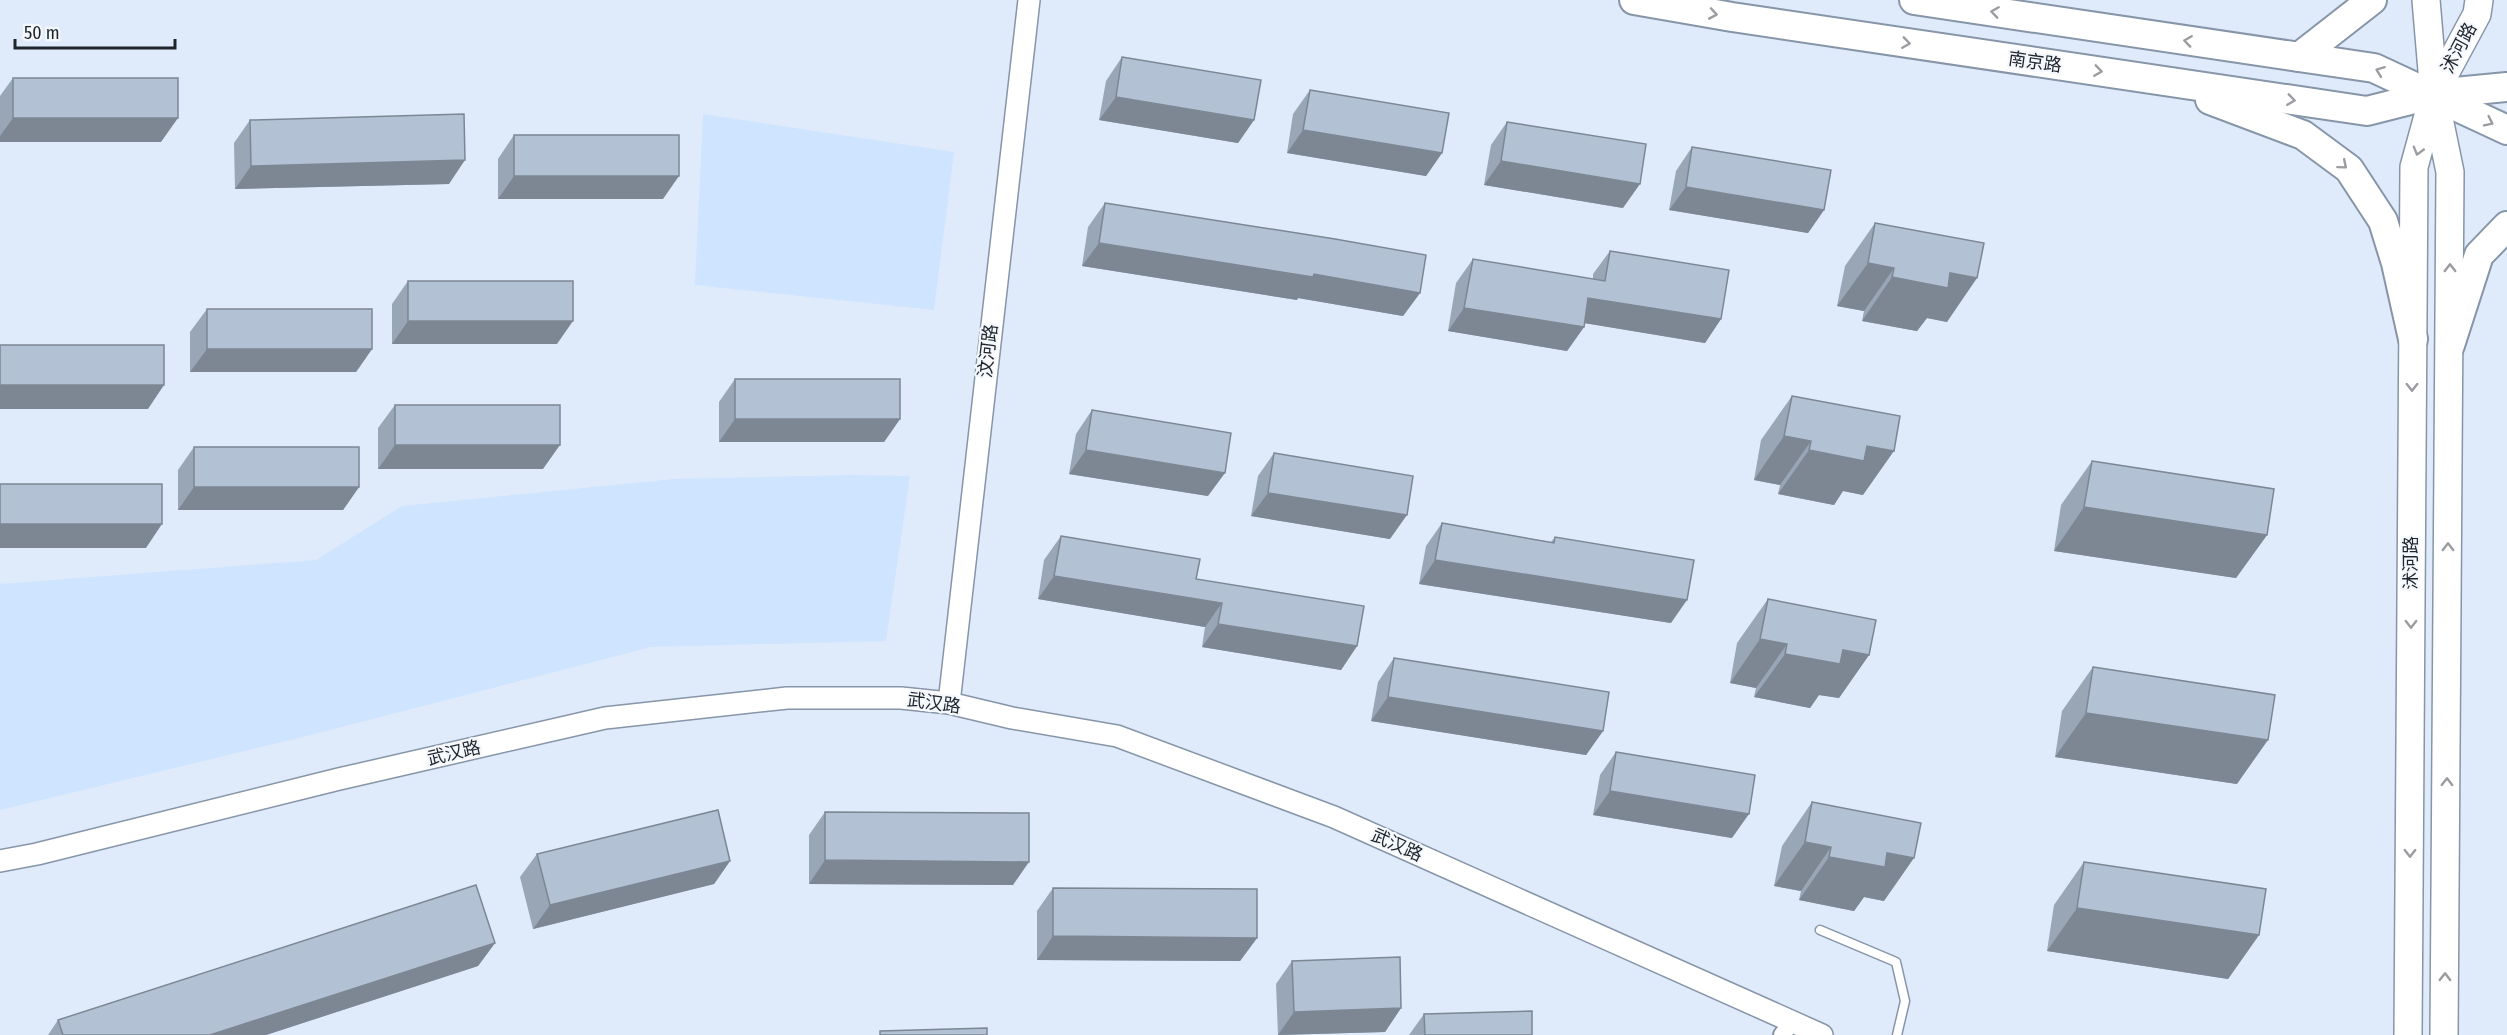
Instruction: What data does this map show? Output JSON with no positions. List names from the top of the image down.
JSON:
{
  "streets": {
    "highway": ["南京路"],
    "main road": ["沭河路"],
    "street": ["汶河路", "武汉路"]
  },
  "crossings": [
    ["沭河路", "南京路"],
    ["汶河路", "武汉路"]
  ],
  "scale_bar": "50 m"
}
